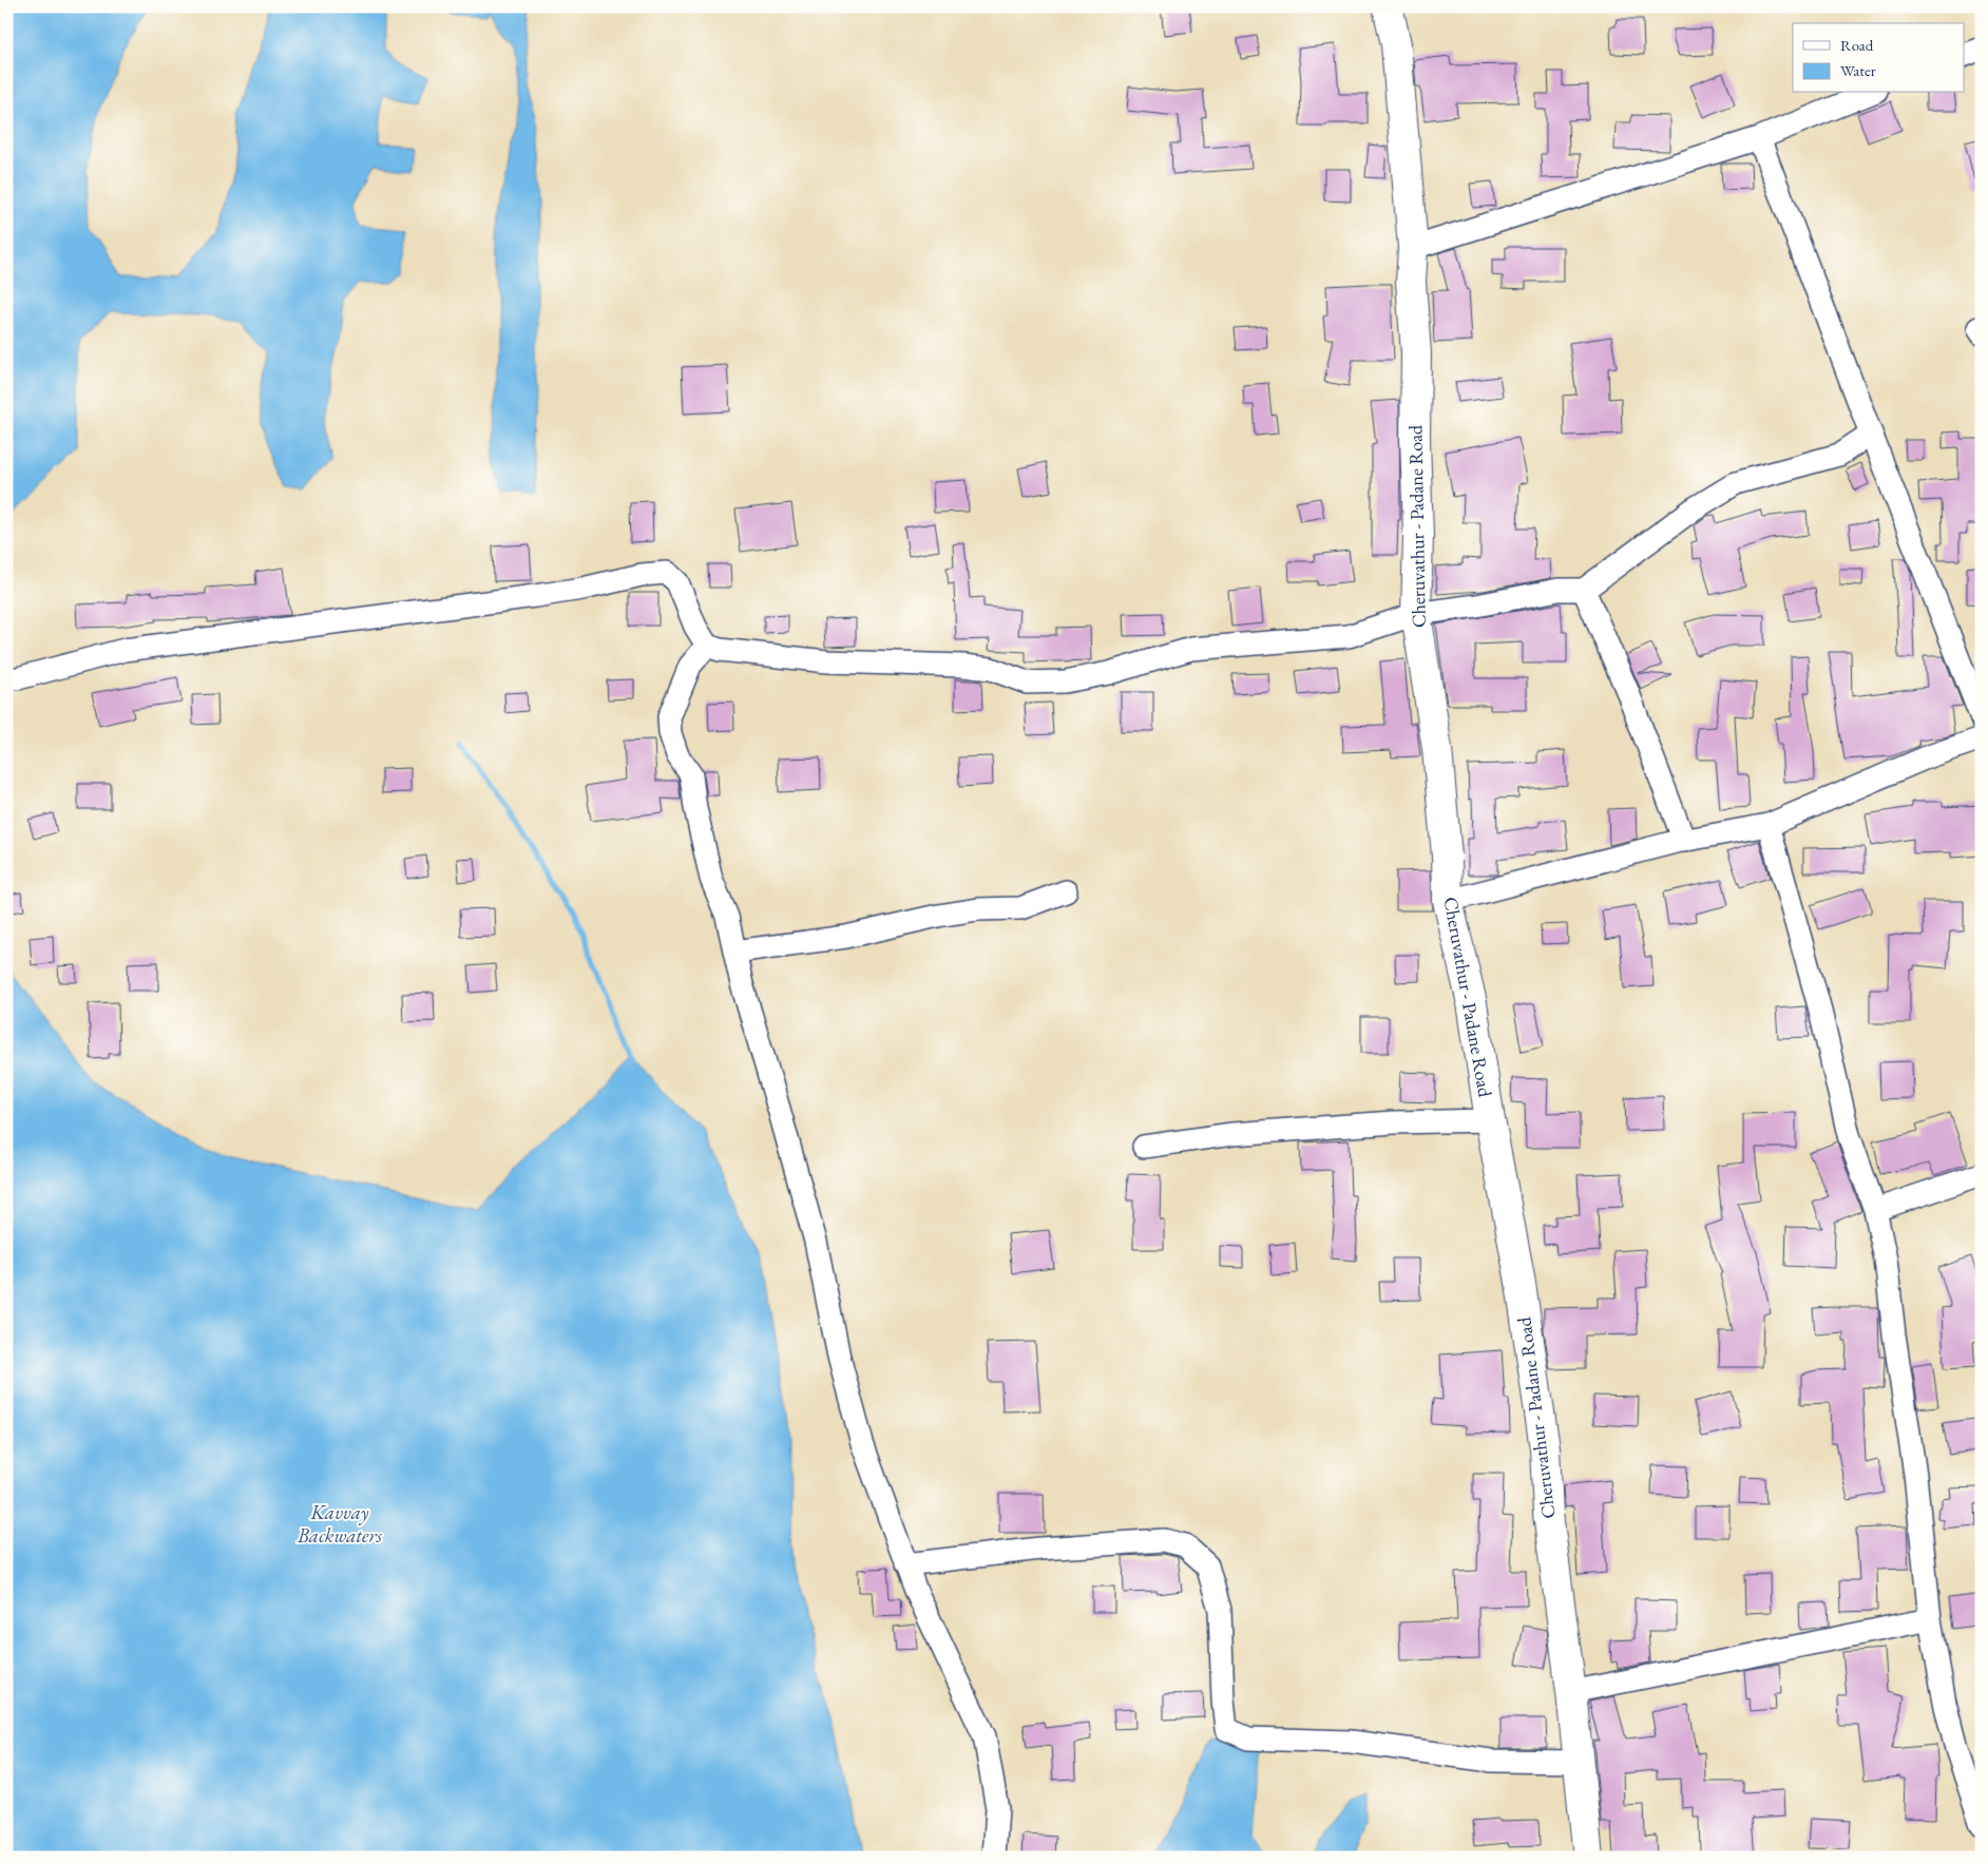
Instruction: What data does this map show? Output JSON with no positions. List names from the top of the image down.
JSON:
{
  "streets": {
    "main road": ["Cheruvathur - Padane Road"]
  },
  "water": ["Kavvay Backwaters"],
  "legend": ["Road", "Water"]
}
